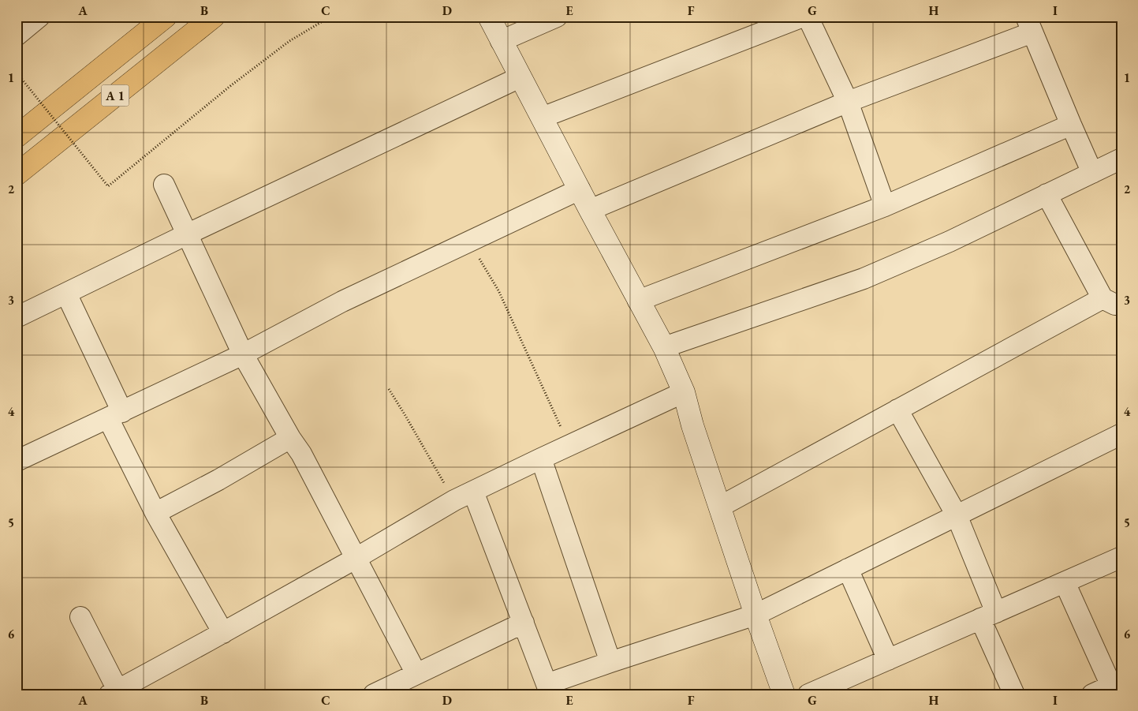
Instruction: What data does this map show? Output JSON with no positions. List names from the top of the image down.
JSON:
{
  "streets": {
    "highway": ["A 1"]
  },
  "grid": {
    "columns": [
      "A",
      "B",
      "C",
      "D",
      "E",
      "F",
      "G",
      "H",
      "I"
    ],
    "rows": [
      "1",
      "2",
      "3",
      "4",
      "5",
      "6"
    ]
  }
}
